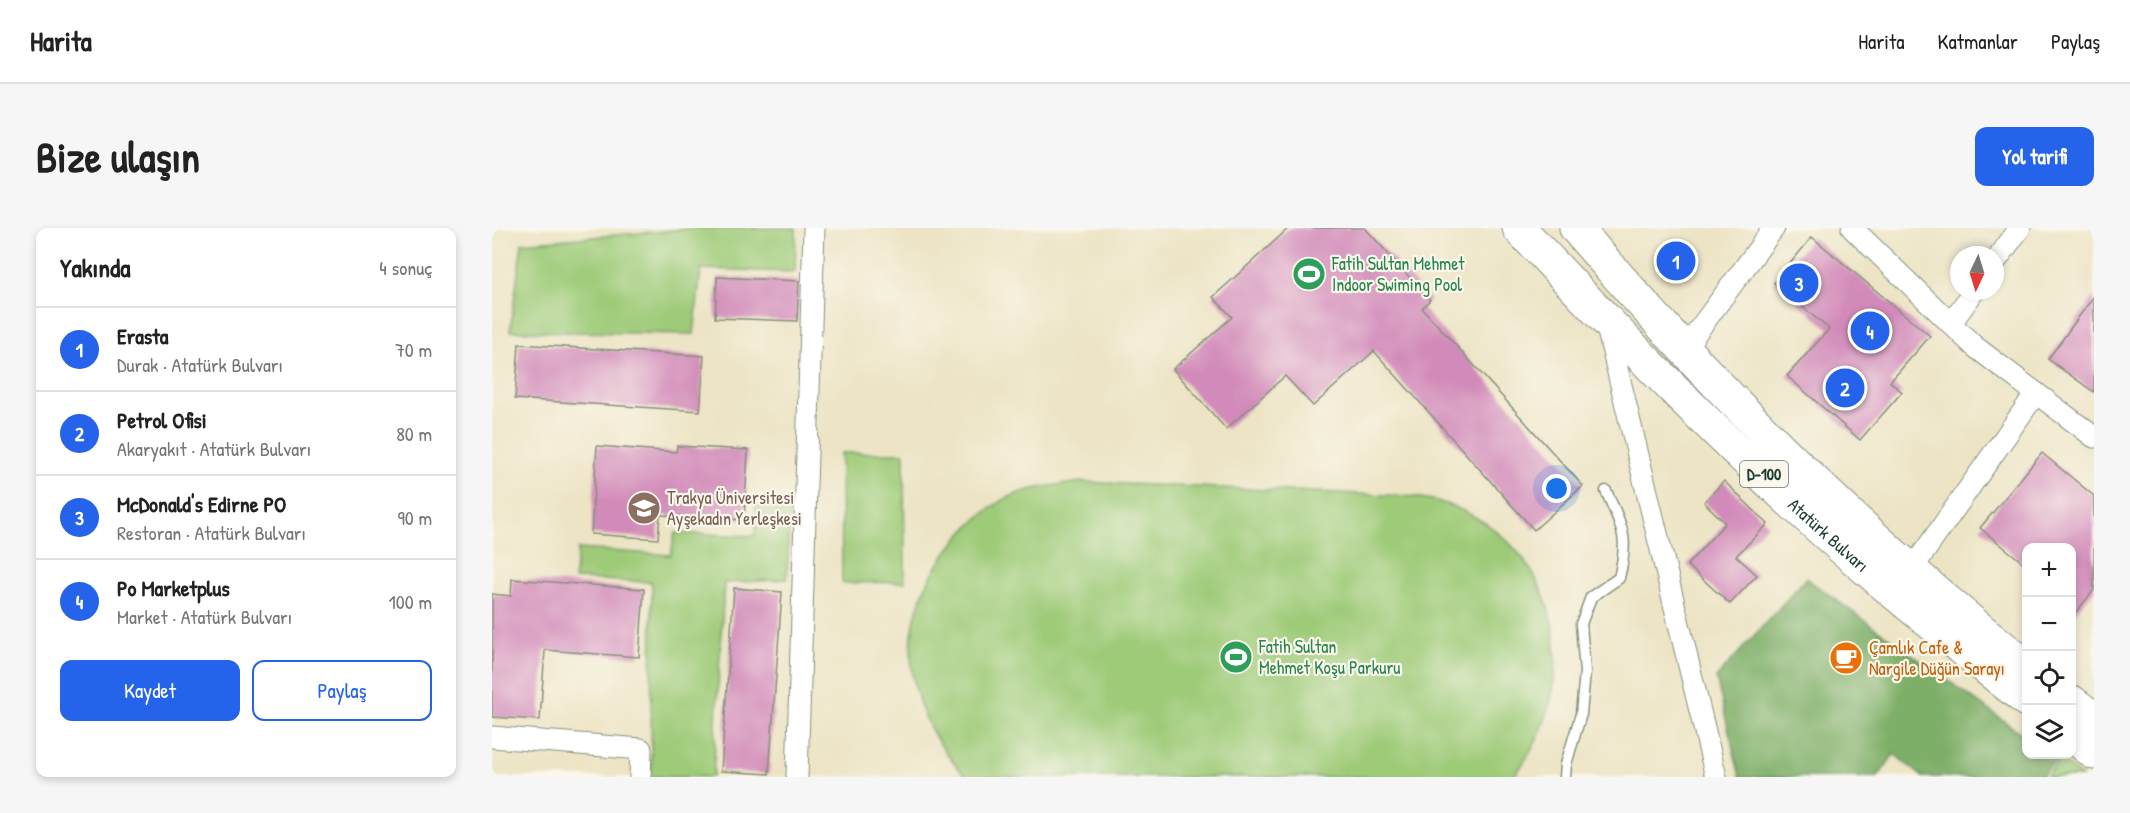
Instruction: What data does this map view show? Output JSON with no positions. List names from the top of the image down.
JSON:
{
  "streets": {
    "main road": ["D-100", "Atatürk Bulvarı"]
  },
  "places": {
    "sports": ["Fatih Sultan Mehmet Indoor Swiming Pool", "Fatih Sultan Mehmet Koşu Parkuru"],
    "school or university": ["Trakya Üniversitesi Ayşekadın Yerleşkesi"],
    "cafe": ["Çamlık Cafe & Nargile Düğün Sarayı"]
  },
  "north": "bottom",
  "page": {
    "header": "Harita",
    "nav": ["Harita", "Katmanlar", "Paylaş"],
    "buttons": [
      "Yol tarifi",
      ["Kaydet", "Paylaş"]
    ],
    "title": "Bize ulaşın",
    "heading": ["Yakında", "4 sonuç"],
    "pins": [
      "1",
      "3",
      "4",
      "2"
    ],
    "list": [
      {
        "mark": "1",
        "name": "Erasta",
        "note": "Durak · Atatürk Bulvarı",
        "value": "70 m"
      },
      {
        "mark": "2",
        "name": "Petrol Ofisi",
        "note": "Akaryakıt · Atatürk Bulvarı",
        "value": "80 m"
      },
      {
        "mark": "3",
        "name": "McDonald's Edirne PO",
        "note": "Restoran · Atatürk Bulvarı",
        "value": "90 m"
      },
      {
        "mark": "4",
        "name": "Po Marketplus",
        "note": "Market · Atatürk Bulvarı",
        "value": "100 m"
      }
    ],
    "map_buttons": ["+", "−"]
  }
}
